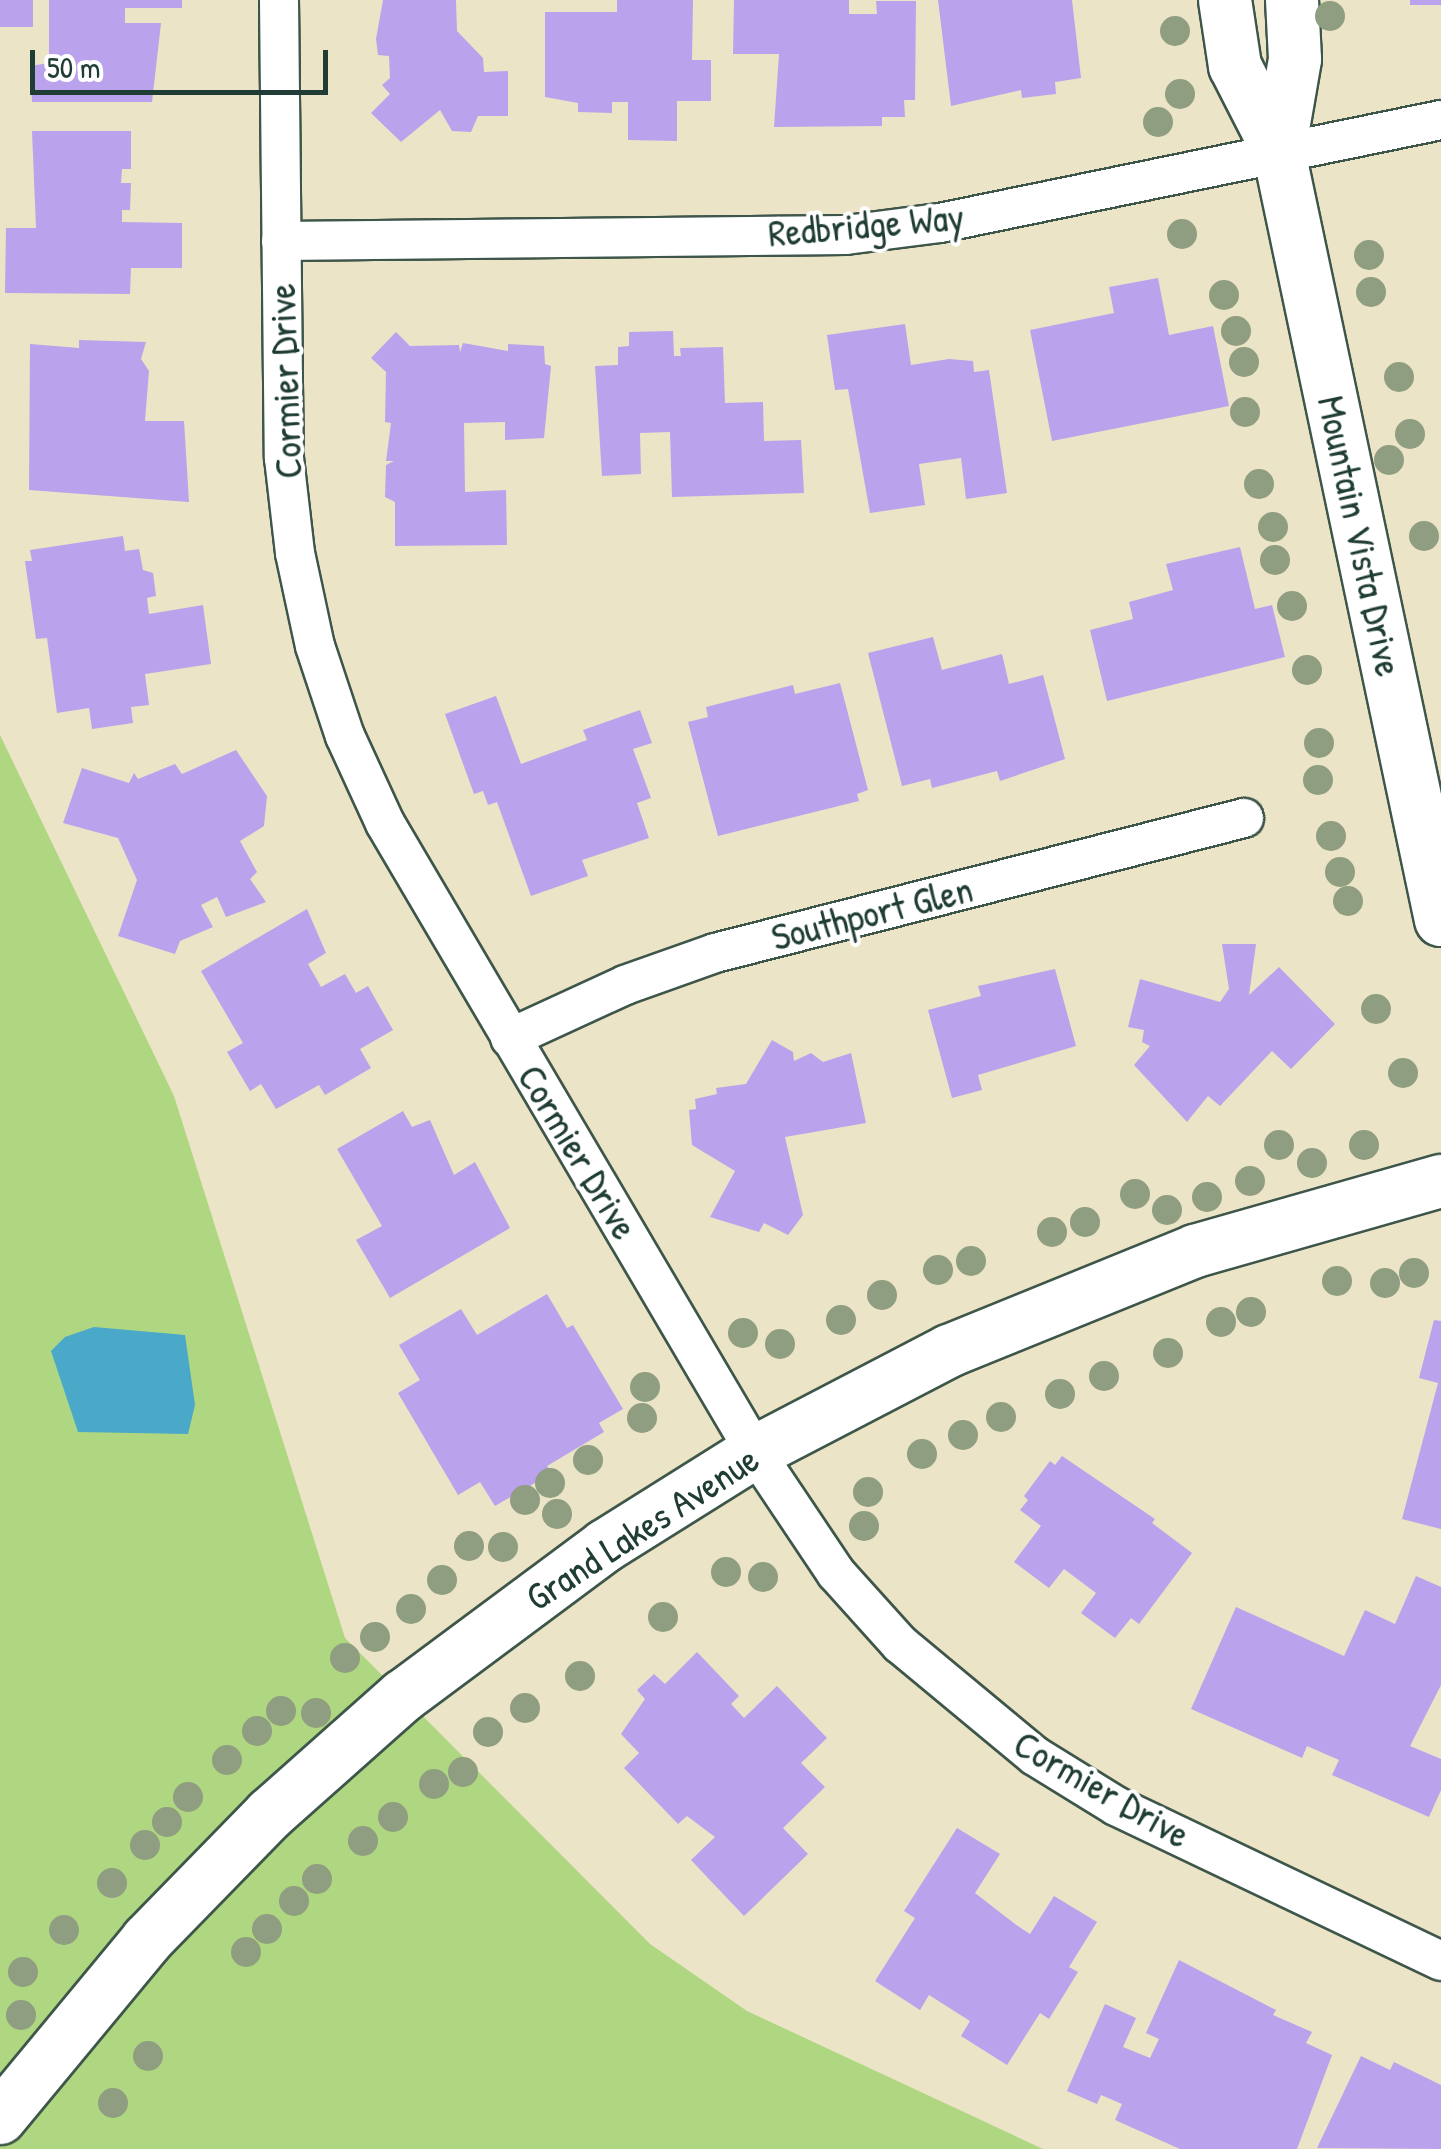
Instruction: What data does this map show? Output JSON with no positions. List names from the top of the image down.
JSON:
{
  "streets": {
    "street": [
      "Redbridge Way",
      "Cormier Drive",
      "Mountain Vista Drive",
      "Southport Glen",
      "Grand Lakes Avenue"
    ]
  },
  "crossings": [
    ["Redbridge Way", "Cormier Drive"],
    ["Redbridge Way", "Mountain Vista Drive"],
    ["Cormier Drive", "Southport Glen"],
    ["Cormier Drive", "Grand Lakes Avenue"]
  ],
  "scale_bar": "50 m"
}
